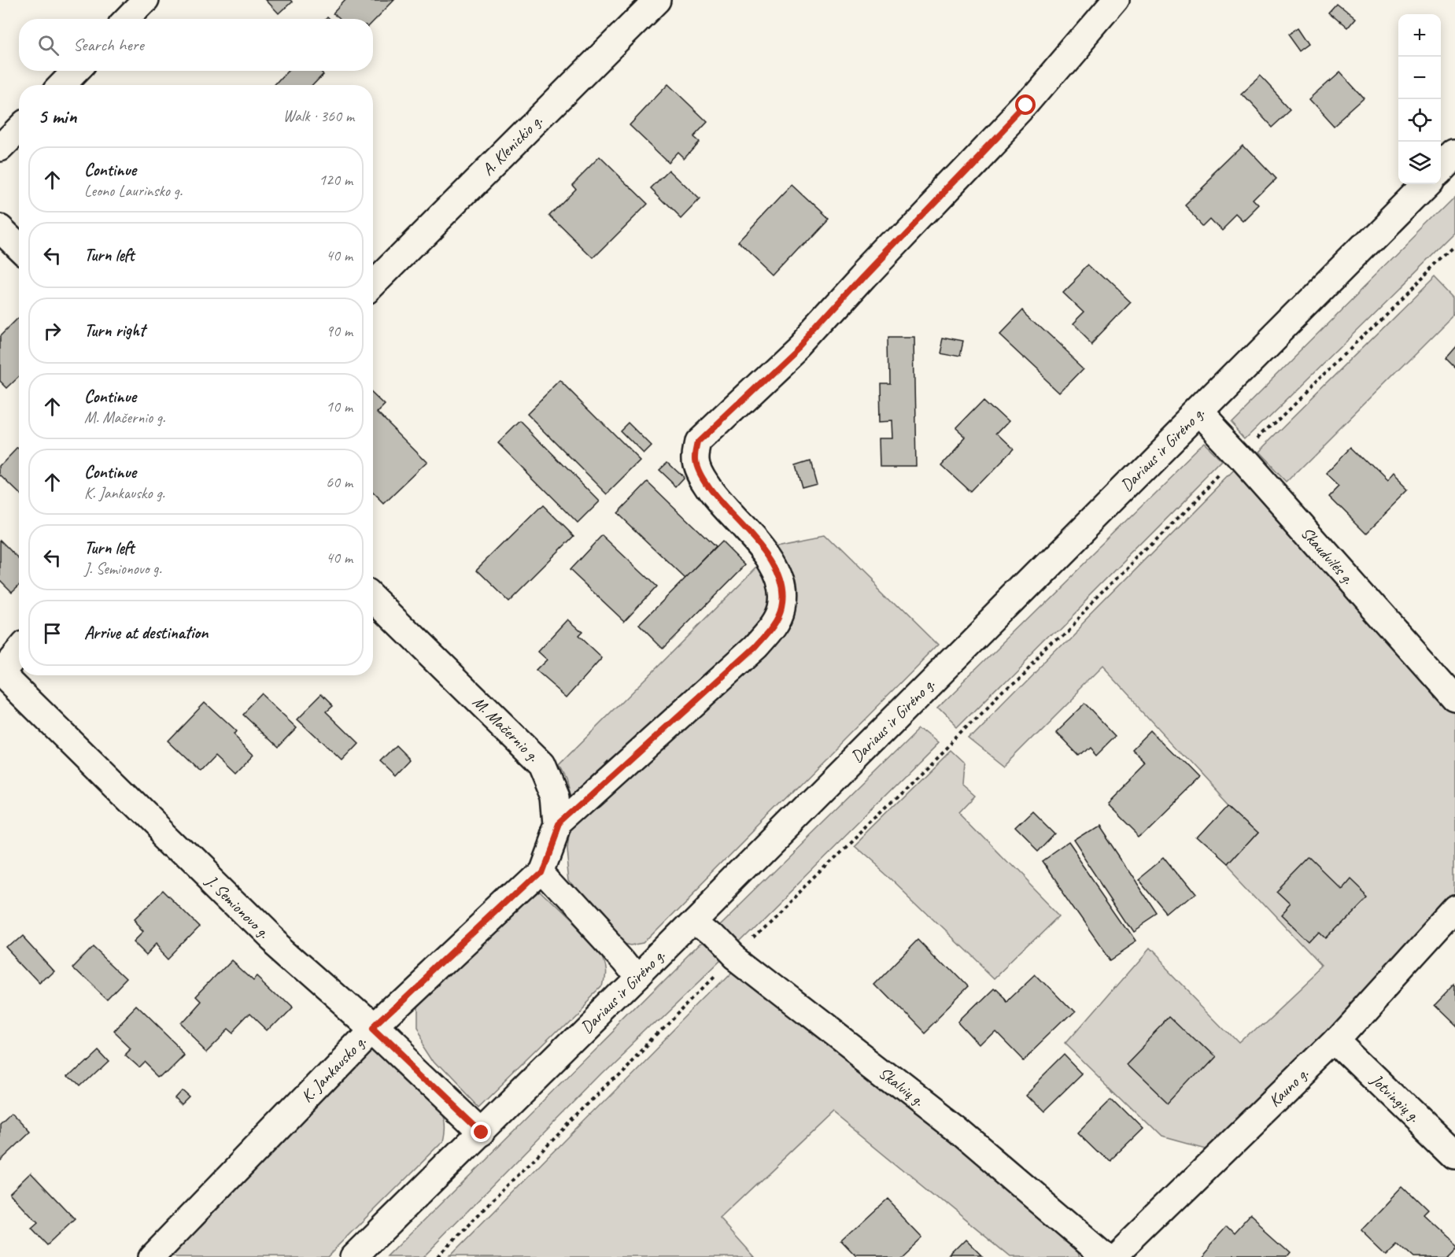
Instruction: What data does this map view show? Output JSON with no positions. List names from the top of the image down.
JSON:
{
  "streets": {
    "main road": [
      "A. Klenickio g.",
      "Dariaus ir Girėno g.",
      "Skaudvilės g.",
      "M. Mačernio g.",
      "J. Semionovo g.",
      "K. Jankausko g.",
      "Skalvių g.",
      "Kauno g.",
      "Jotvingių g."
    ]
  },
  "crossings": [
    ["Dariaus ir Girėno g.", "Skaudvilės g."],
    ["Dariaus ir Girėno g.", "J. Semionovo g."],
    ["Dariaus ir Girėno g.", "Skalvių g."],
    ["M. Mačernio g.", "K. Jankausko g."],
    ["J. Semionovo g.", "K. Jankausko g."],
    ["Kauno g.", "Jotvingių g."]
  ],
  "page": {
    "map_buttons": ["+", "−"],
    "search": "Search here",
    "heading": ["5 min", "Walk · 360 m"],
    "list": [
      ["Continue", "Leono Laurinsko g.", "120 m"],
      ["Turn left", "40 m"],
      ["Turn right", "90 m"],
      ["Continue", "M. Mačernio g.", "10 m"],
      ["Continue", "K. Jankausko g.", "60 m"],
      ["Turn left", "J. Semionovo g.", "40 m"],
      "Arrive at destination"
    ]
  }
}
